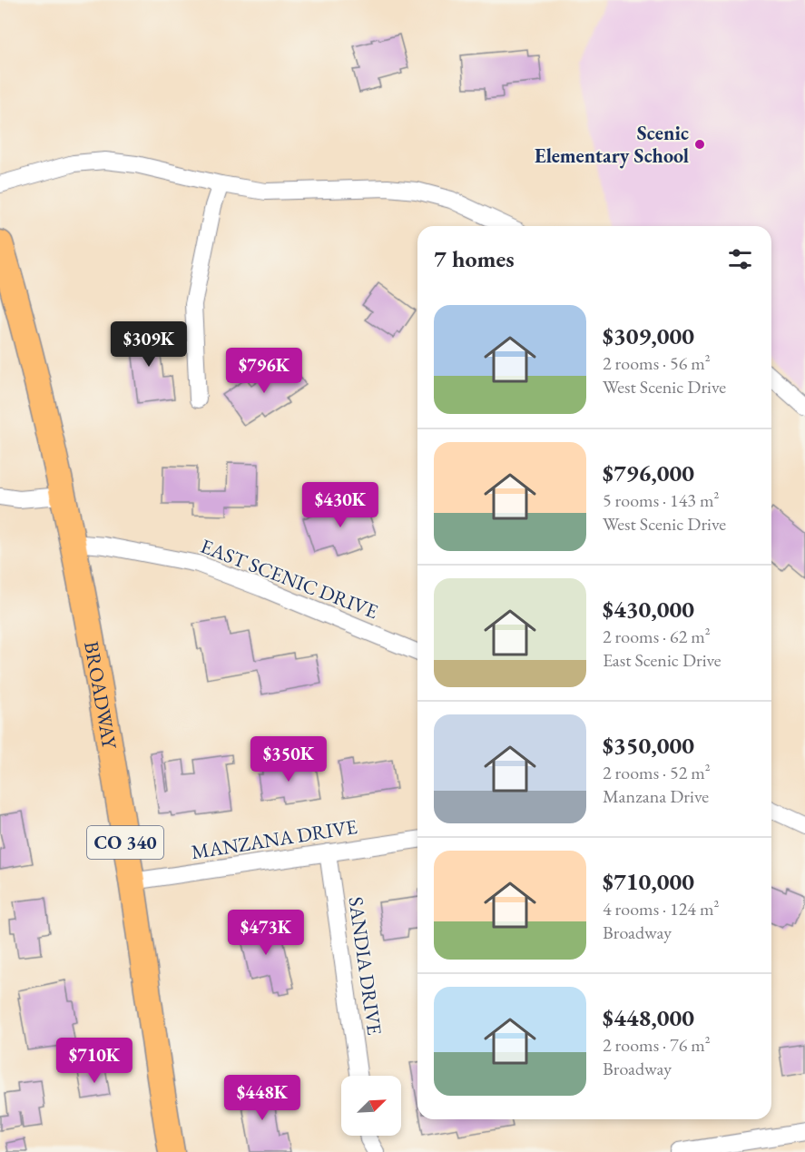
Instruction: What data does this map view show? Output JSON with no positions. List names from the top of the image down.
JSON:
{
  "streets": {
    "main road": ["BROADWAY", "CO 340"],
    "street": ["EAST SCENIC DRIVE", "MANZANA DRIVE", "SANDIA DRIVE"]
  },
  "crossings": [
    ["EAST SCENIC DRIVE", "BROADWAY"],
    ["BROADWAY", "MANZANA DRIVE"],
    ["MANZANA DRIVE", "SANDIA DRIVE"]
  ],
  "places": ["Scenic Elementary School"],
  "north": "top right",
  "page": {
    "heading": "7 homes",
    "list": [
      {
        "name": "$309,000",
        "note": "2 rooms · 56 m² · West Scenic Drive"
      },
      {
        "name": "$796,000",
        "note": "5 rooms · 143 m² · West Scenic Drive"
      },
      {
        "name": "$430,000",
        "note": "2 rooms · 62 m² · East Scenic Drive"
      },
      {
        "name": "$350,000",
        "note": "2 rooms · 52 m² · Manzana Drive"
      },
      {
        "name": "$710,000",
        "note": "4 rooms · 124 m² · Broadway"
      },
      {
        "name": "$448,000",
        "note": "2 rooms · 76 m² · Broadway"
      }
    ],
    "price": [
      "$309K",
      "$796K",
      "$430K",
      "$350K",
      "$473K",
      "$710K",
      "$448K"
    ]
  }
}
